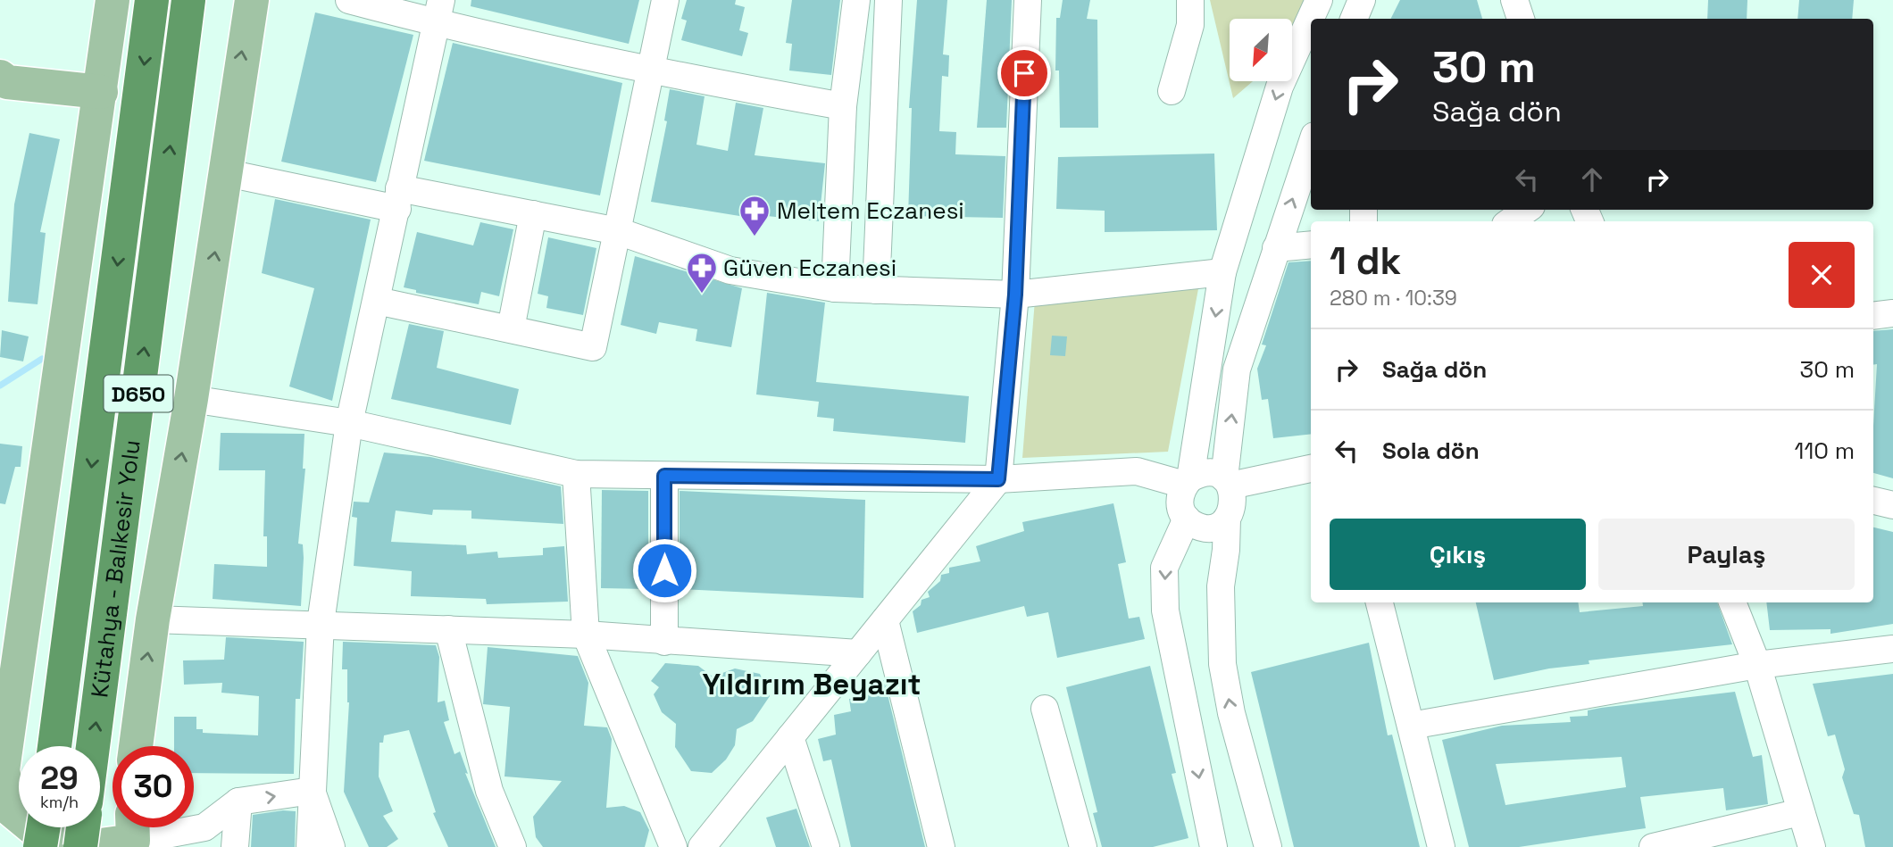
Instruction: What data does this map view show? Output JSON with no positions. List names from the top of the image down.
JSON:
{
  "streets": {
    "highway": ["D650", "Kütahya - Balıkesir Yolu"]
  },
  "districts": ["Yıldırım Beyazıt"],
  "places": {
    "pharmacy": ["Meltem Eczanesi", "Güven Eczanesi"]
  },
  "north": "bottom left",
  "page": {
    "turn": ["30 m", "Sağa dön"],
    "heading": ["1 dk", "280 m · 10:39"],
    "list": [
      {
        "name": "Sağa dön",
        "value": "30 m"
      },
      {
        "name": "Sola dön",
        "value": "110 m"
      }
    ],
    "buttons": ["Çıkış", "Paylaş"],
    "speed": "29 km/h",
    "limit": "30"
  }
}
